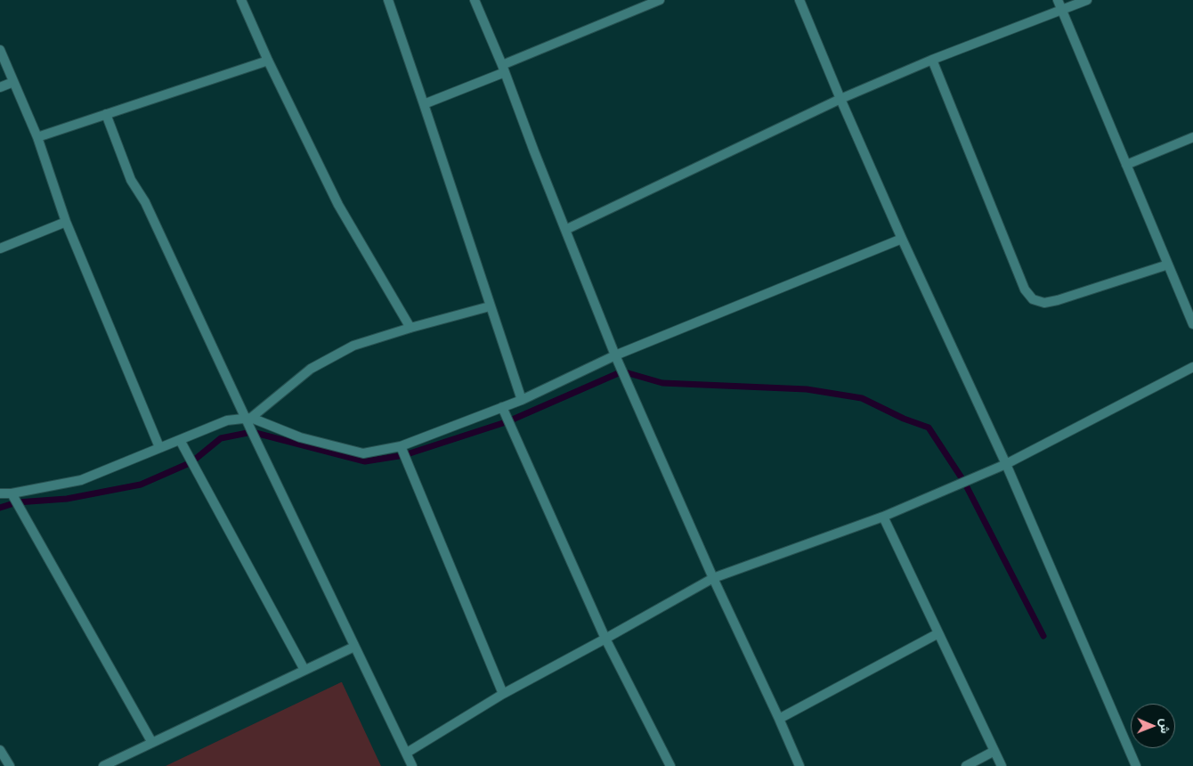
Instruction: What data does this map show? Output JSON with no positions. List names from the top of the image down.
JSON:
{
  "north": "right"
}
